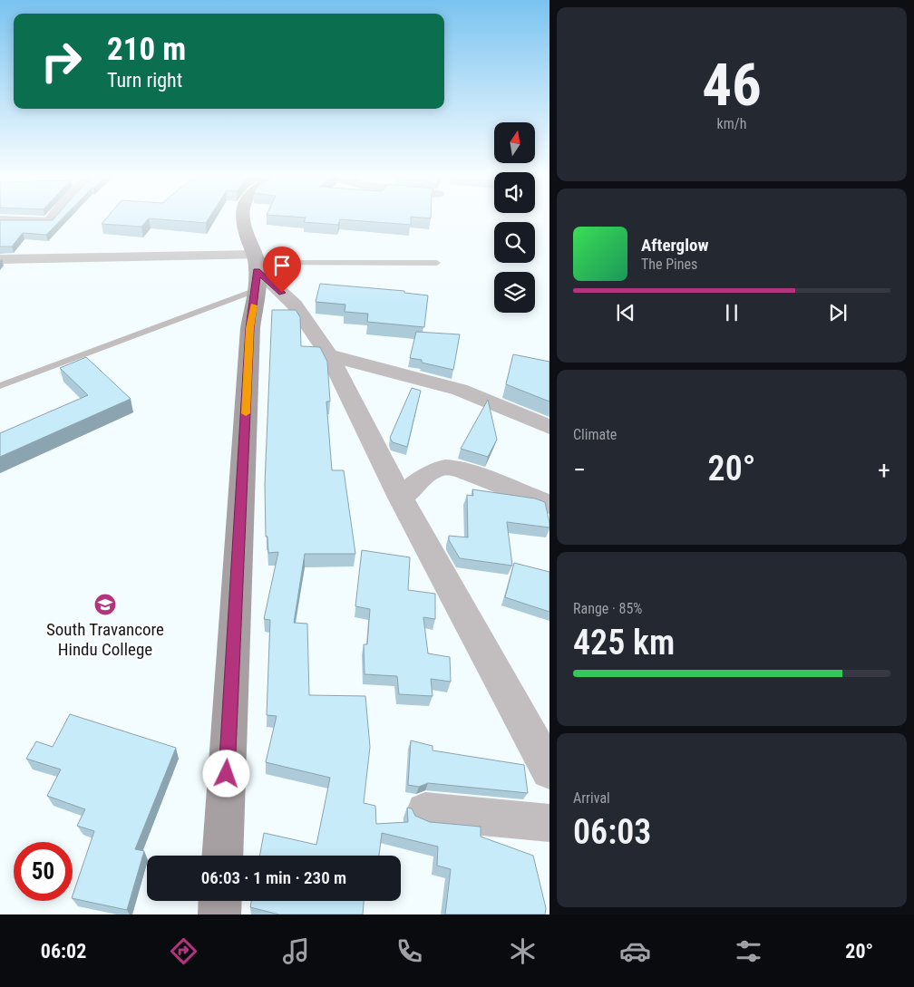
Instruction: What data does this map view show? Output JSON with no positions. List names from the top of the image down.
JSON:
{
  "places": {
    "school or university": ["South Travancore Hindu College"]
  },
  "north": "top",
  "page": {
    "tile": [
      ["46", "km/h"],
      "Climate",
      ["Range · 85%", "425 km"],
      ["Arrival", "06:03"]
    ],
    "turn": ["210 m", "Turn right"],
    "song": ["Afterglow", "The Pines"],
    "heat": ["−", "20°", "+"],
    "limit": "50",
    "trip": "06:03 · 1 min · 230 m",
    "tabs": ["06:02", "20°"]
  }
}
